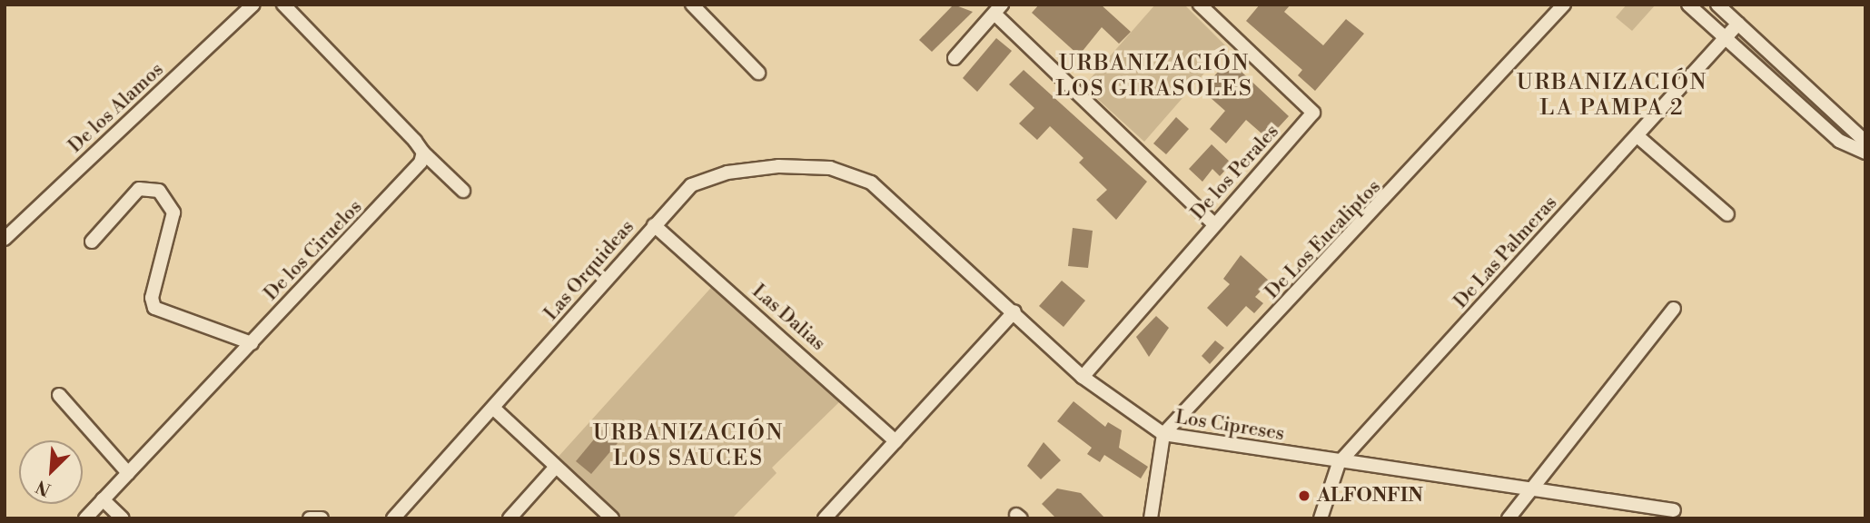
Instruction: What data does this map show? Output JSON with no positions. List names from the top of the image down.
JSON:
{
  "streets": {
    "street": [
      "De los Alamos",
      "De los Perales",
      "De Los Eucaliptos",
      "De los Ciruelos",
      "De Las Palmeras",
      "Las Orquideas",
      "Las Dalias",
      "Los Cipreses"
    ]
  },
  "crossings": [
    ["De los Perales", "Los Cipreses"],
    ["De Los Eucaliptos", "Los Cipreses"],
    ["De Las Palmeras", "Los Cipreses"],
    ["Las Orquideas", "Las Dalias"],
    ["Las Orquideas", "Los Cipreses"]
  ],
  "districts": ["URBANIZACIÓN LOS GIRASOLES", "URBANIZACIÓN LA PAMPA 2", "URBANIZACIÓN LOS SAUCES"],
  "places": ["ALFONFIN"],
  "north": "bottom left"
}
